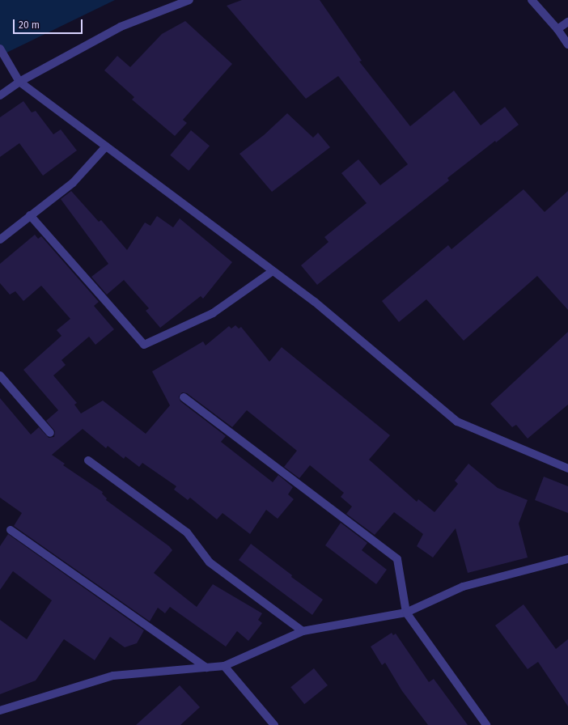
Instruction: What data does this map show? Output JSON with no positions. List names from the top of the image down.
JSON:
{
  "scale_bar": "20 m"
}
